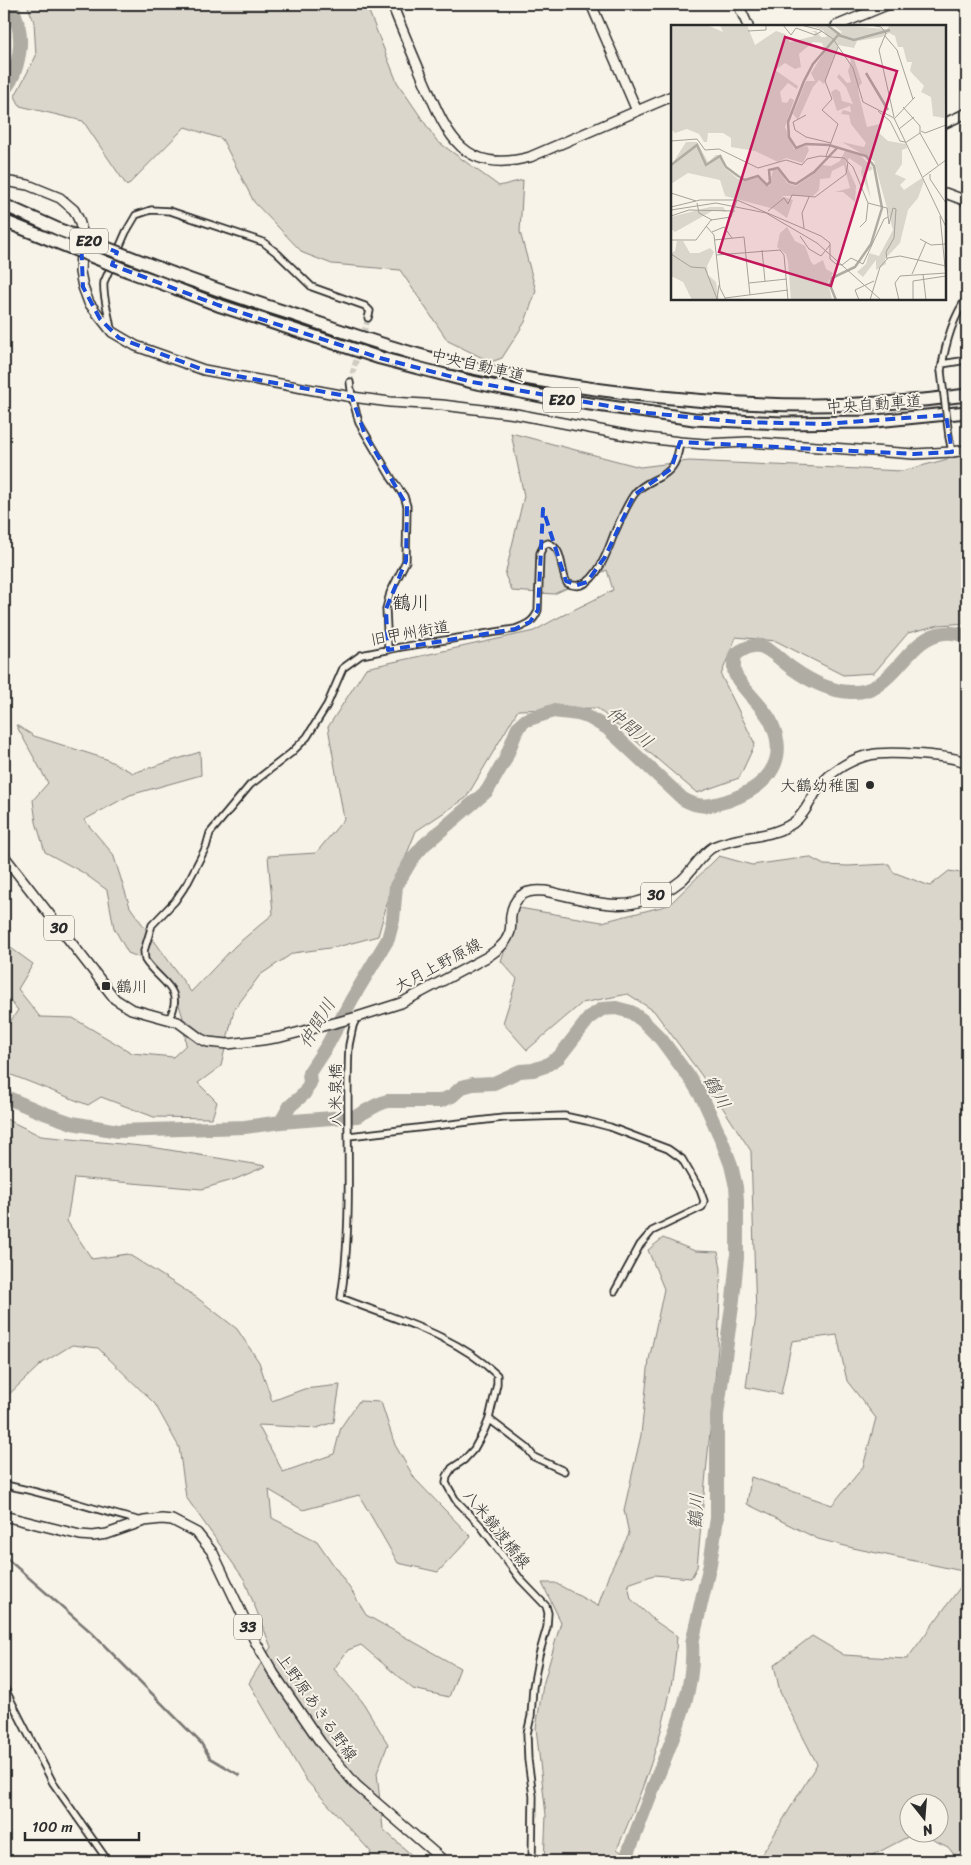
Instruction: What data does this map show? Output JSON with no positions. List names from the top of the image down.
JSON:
{
  "streets": {
    "highway": ["E20", "中央自動車道"],
    "main road": [
      "30",
      "大月上野原線",
      "33",
      "上野原あきる野線"
    ],
    "street": ["旧甲州街道", "八米泉橋", "八米鏡渡橋線"]
  },
  "crossings": [
    ["旧甲州街道", "大月上野原線"],
    ["大月上野原線", "八米泉橋"],
    ["八米泉橋", "八米鏡渡橋線"]
  ],
  "districts": ["鶴川"],
  "water": ["仲間川", "鶴川"],
  "places": {
    "other": ["大鶴幼稚園"],
    "transit": ["鶴川"]
  },
  "scale_bar": "100 m",
  "north": "bottom"
}
